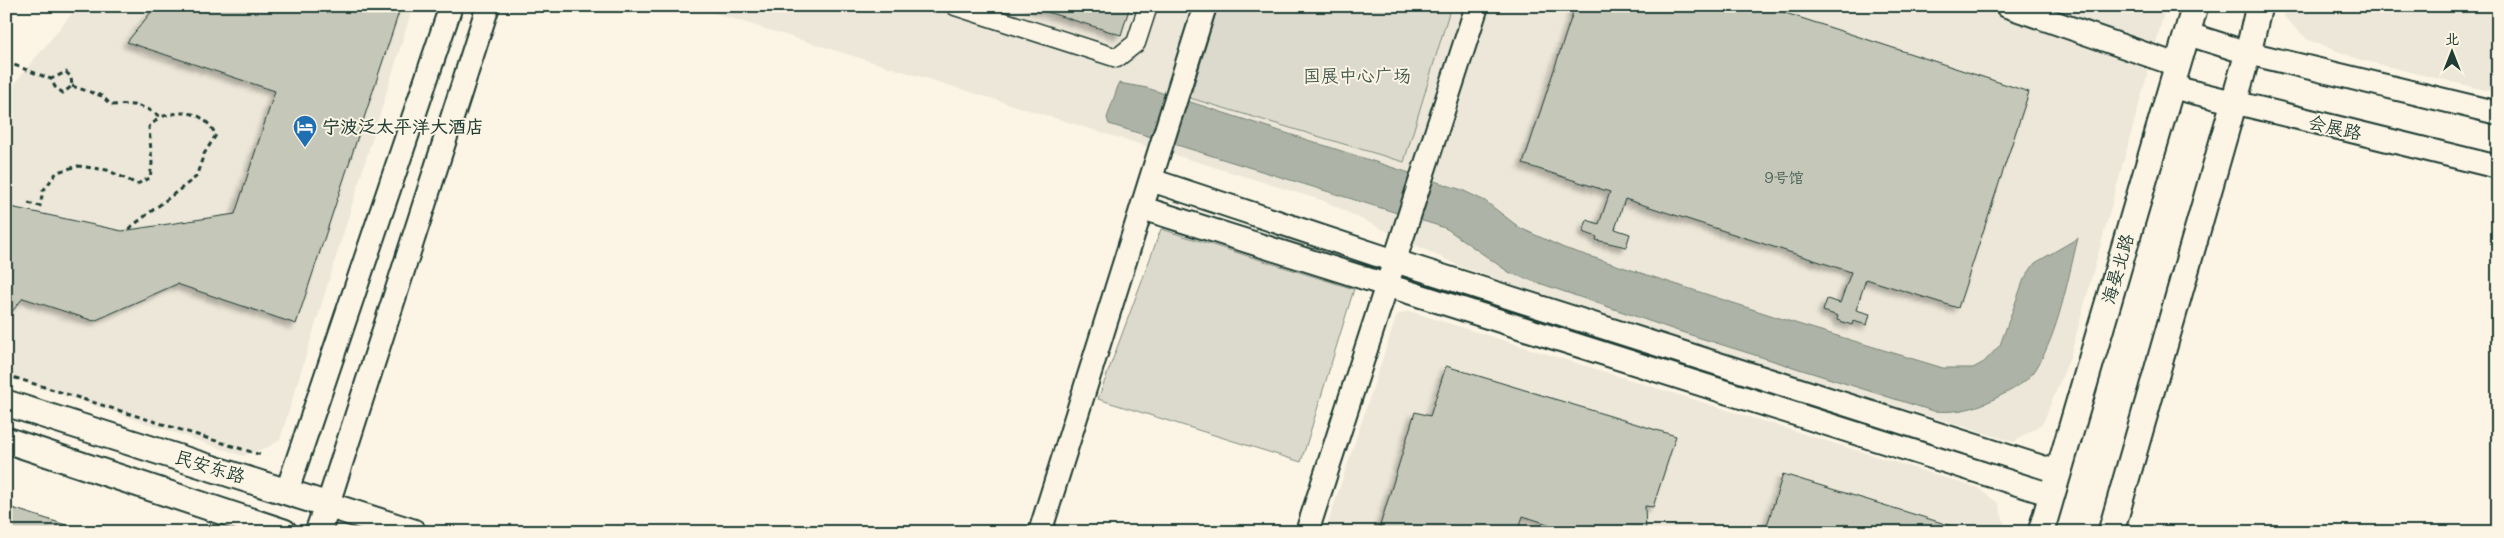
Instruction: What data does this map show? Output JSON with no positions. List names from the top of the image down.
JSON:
{
  "streets": {
    "main road": ["海晏北路", "民安东路"],
    "street": ["会展路"]
  },
  "crossings": [
    ["会展路", "海晏北路"]
  ],
  "parks": ["国展中心广场"],
  "places": {
    "hotel": ["宁波泛太平洋大酒店"]
  },
  "house_numbers": ["9号馆"],
  "north": "top"
}
